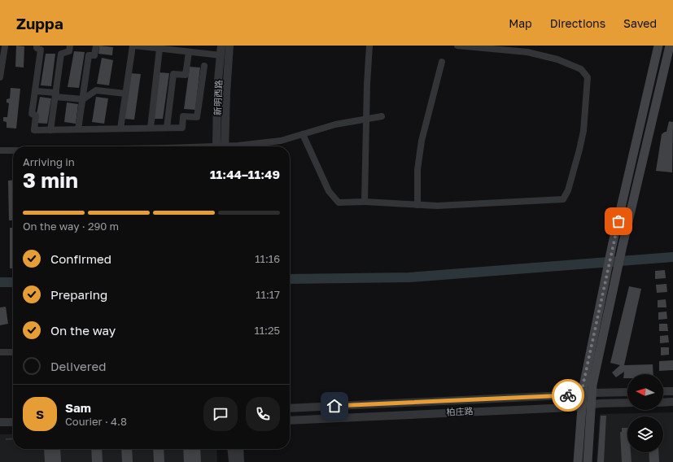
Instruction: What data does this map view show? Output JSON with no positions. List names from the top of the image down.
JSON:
{
  "streets": {
    "street": ["新明西路", "柏庄路"]
  },
  "north": "left",
  "page": {
    "header": "Zuppa",
    "nav": ["Map", "Directions", "Saved"],
    "heading": ["3 min", "Arriving in", "11:44–11:49"],
    "panel": ["Sam", "Courier · 4.8"],
    "bar": "On the way · 290 m",
    "list": [
      ["Confirmed", "11:16"],
      ["Preparing", "11:17"],
      ["On the way", "11:25"],
      "Delivered"
    ],
    "round": "S"
  }
}
